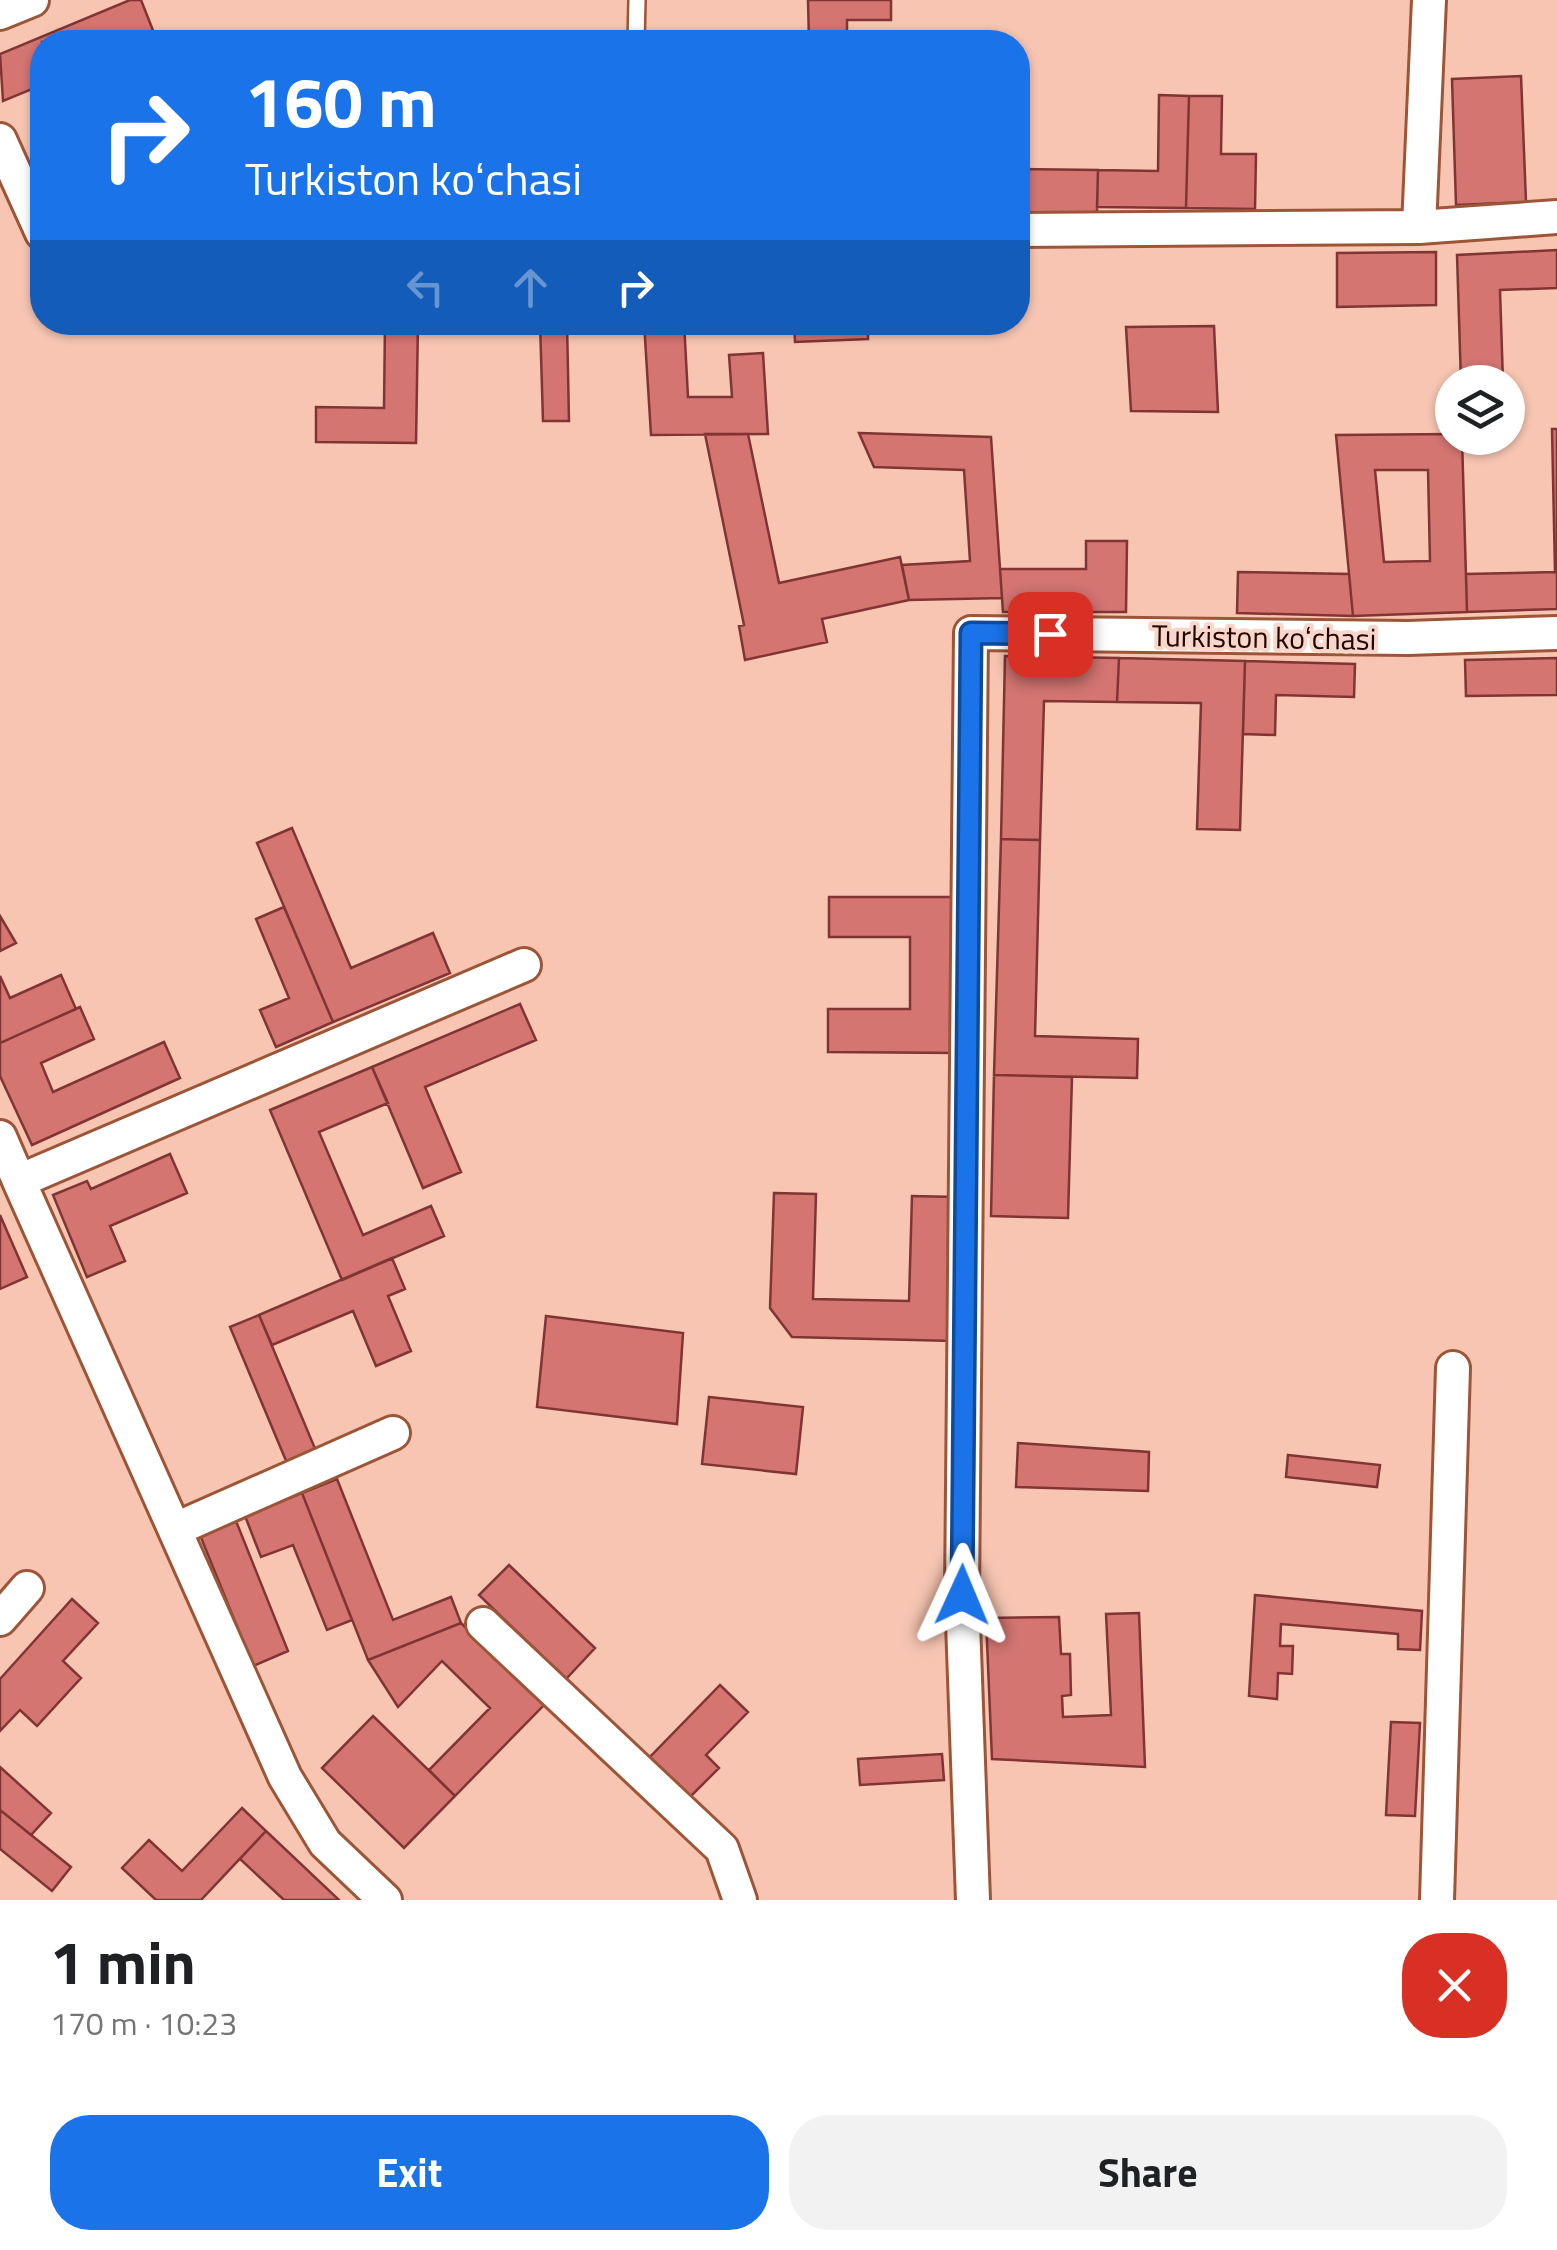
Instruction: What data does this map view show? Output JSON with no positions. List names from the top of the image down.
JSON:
{
  "streets": {
    "street": ["Turkiston koʻchasi"]
  },
  "page": {
    "turn": ["160 m", "Turkiston koʻchasi"],
    "heading": ["1 min", "170 m · 10:23"],
    "buttons": ["Exit", "Share"]
  }
}
